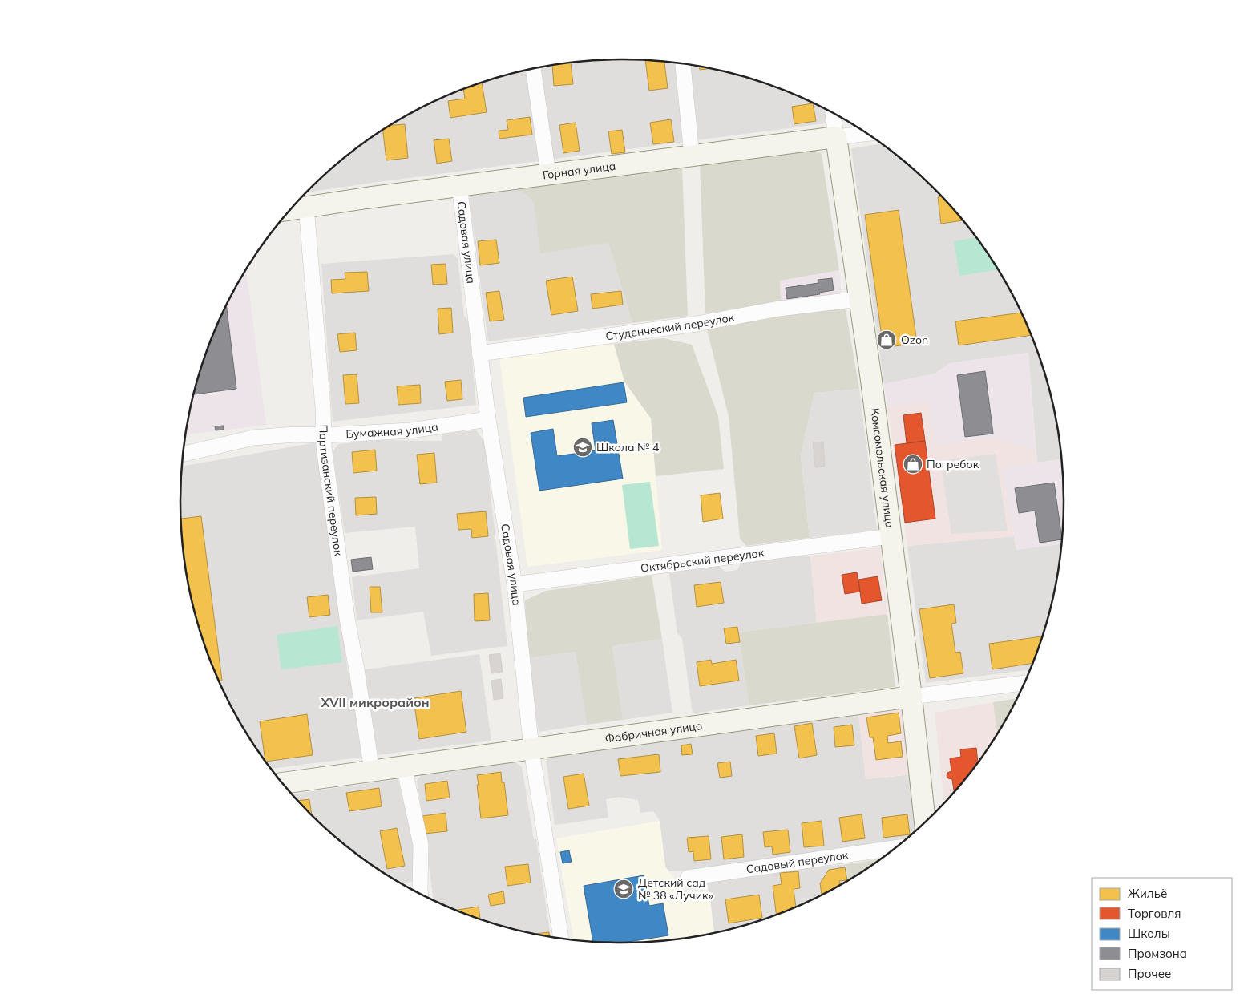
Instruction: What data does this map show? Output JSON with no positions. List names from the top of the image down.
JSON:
{
  "streets": {
    "street": [
      "Горная улица",
      "Садовая улица",
      "Студенческий переулок",
      "Бумажная улица",
      "Комсомольская улица",
      "Партизанский переулок",
      "Октябрьский переулок",
      "Фабричная улица",
      "Садовый переулок"
    ]
  },
  "crossings": [
    ["Горная улица", "Садовая улица"],
    ["Горная улица", "Комсомольская улица"],
    ["Горная улица", "Партизанский переулок"],
    ["Садовая улица", "Студенческий переулок"],
    ["Садовая улица", "Бумажная улица"],
    ["Садовая улица", "Октябрьский переулок"],
    ["Садовая улица", "Фабричная улица"],
    ["Студенческий переулок", "Комсомольская улица"],
    ["Бумажная улица", "Партизанский переулок"],
    ["Комсомольская улица", "Октябрьский переулок"],
    ["Комсомольская улица", "Фабричная улица"],
    ["Партизанский переулок", "Фабричная улица"]
  ],
  "districts": ["XVII микрорайон"],
  "places": {
    "shop": ["Ozon", "Погребок"],
    "school or university": ["Школа № 4", "Детский сад № 38 «Лучик»"]
  },
  "legend": [
    "Жильё",
    "Торговля",
    "Школы",
    "Промзона",
    "Прочее"
  ]
}
